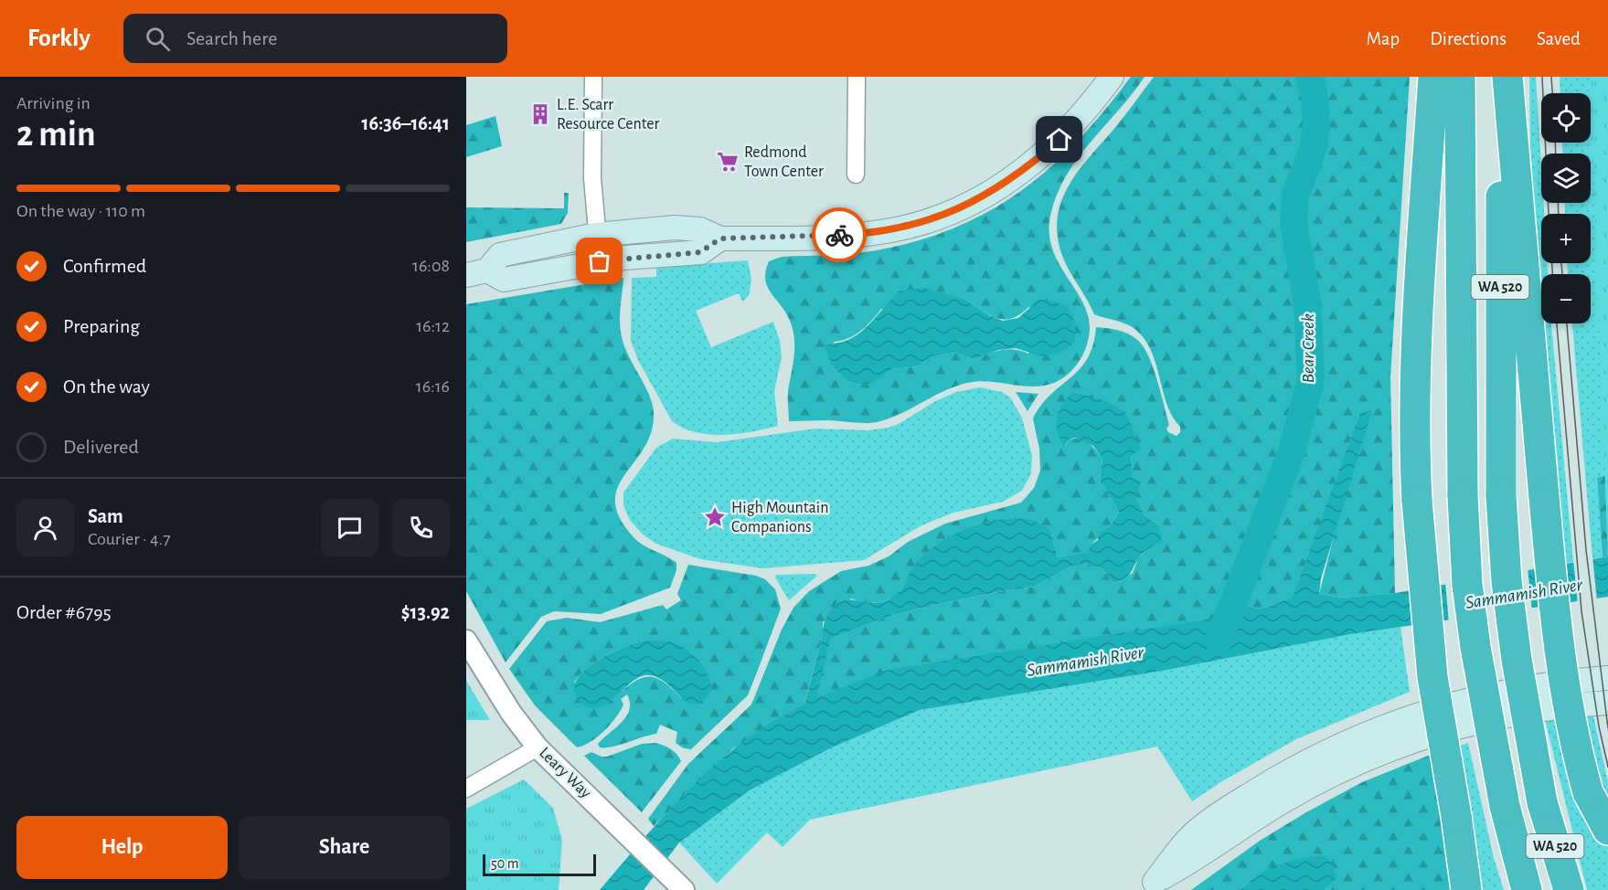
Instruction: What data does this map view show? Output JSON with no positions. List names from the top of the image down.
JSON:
{
  "streets": {
    "highway": ["WA 520"],
    "street": ["Leary Way"]
  },
  "water": ["Bear Creek", "Sammamish River"],
  "places": {
    "building": ["L.E. Scarr Resource Center"],
    "supermarket": ["Redmond Town Center"],
    "place": ["High Mountain Companions"]
  },
  "scale_bar": "50 m",
  "page": {
    "header": "Forkly",
    "search": "Search here",
    "nav": ["Map", "Directions", "Saved"],
    "heading": ["2 min", "Arriving in", "16:36–16:41"],
    "panel": [
      "Sam",
      "Courier · 4.7",
      "Order #6795",
      "$13.92"
    ],
    "map_buttons": ["+", "−"],
    "bar": "On the way · 110 m",
    "list": [
      ["Confirmed", "16:08"],
      ["Preparing", "16:12"],
      ["On the way", "16:16"],
      "Delivered"
    ],
    "buttons": ["Help", "Share"],
    "scale": "50 m"
  }
}
